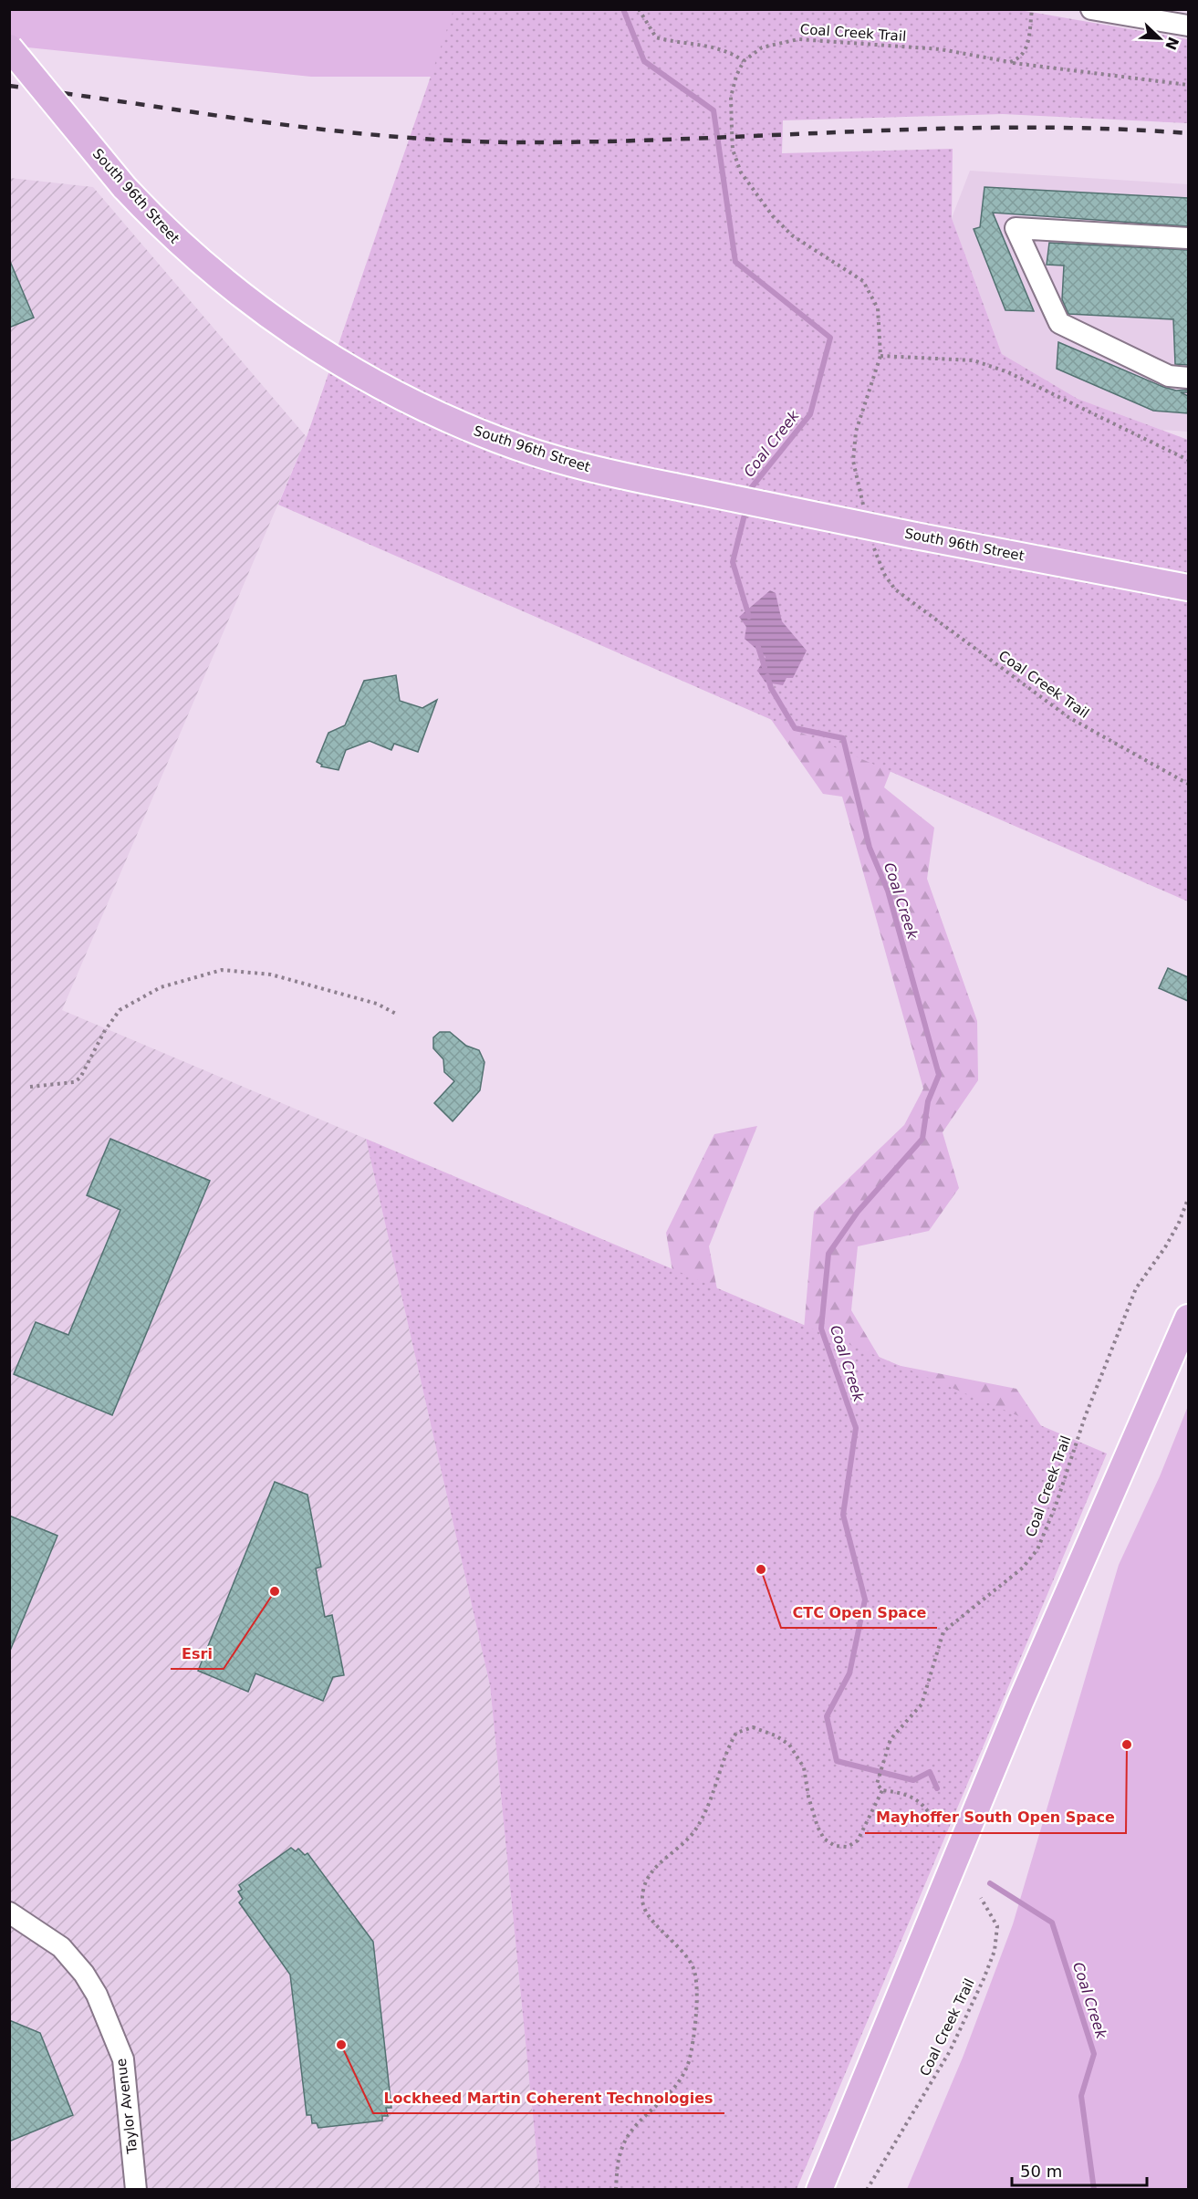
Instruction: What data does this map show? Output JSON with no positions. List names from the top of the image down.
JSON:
{
  "streets": {
    "main road": ["South 96th Street"],
    "street": ["Taylor Avenue"],
    "path": ["Coal Creek Trail"]
  },
  "water": ["Coal Creek"],
  "places": [
    "CTC Open Space",
    "Esri",
    "Mayhoffer South Open Space",
    "Lockheed Martin Coherent Technologies"
  ],
  "scale_bar": "50 m",
  "north": "bottom right"
}
